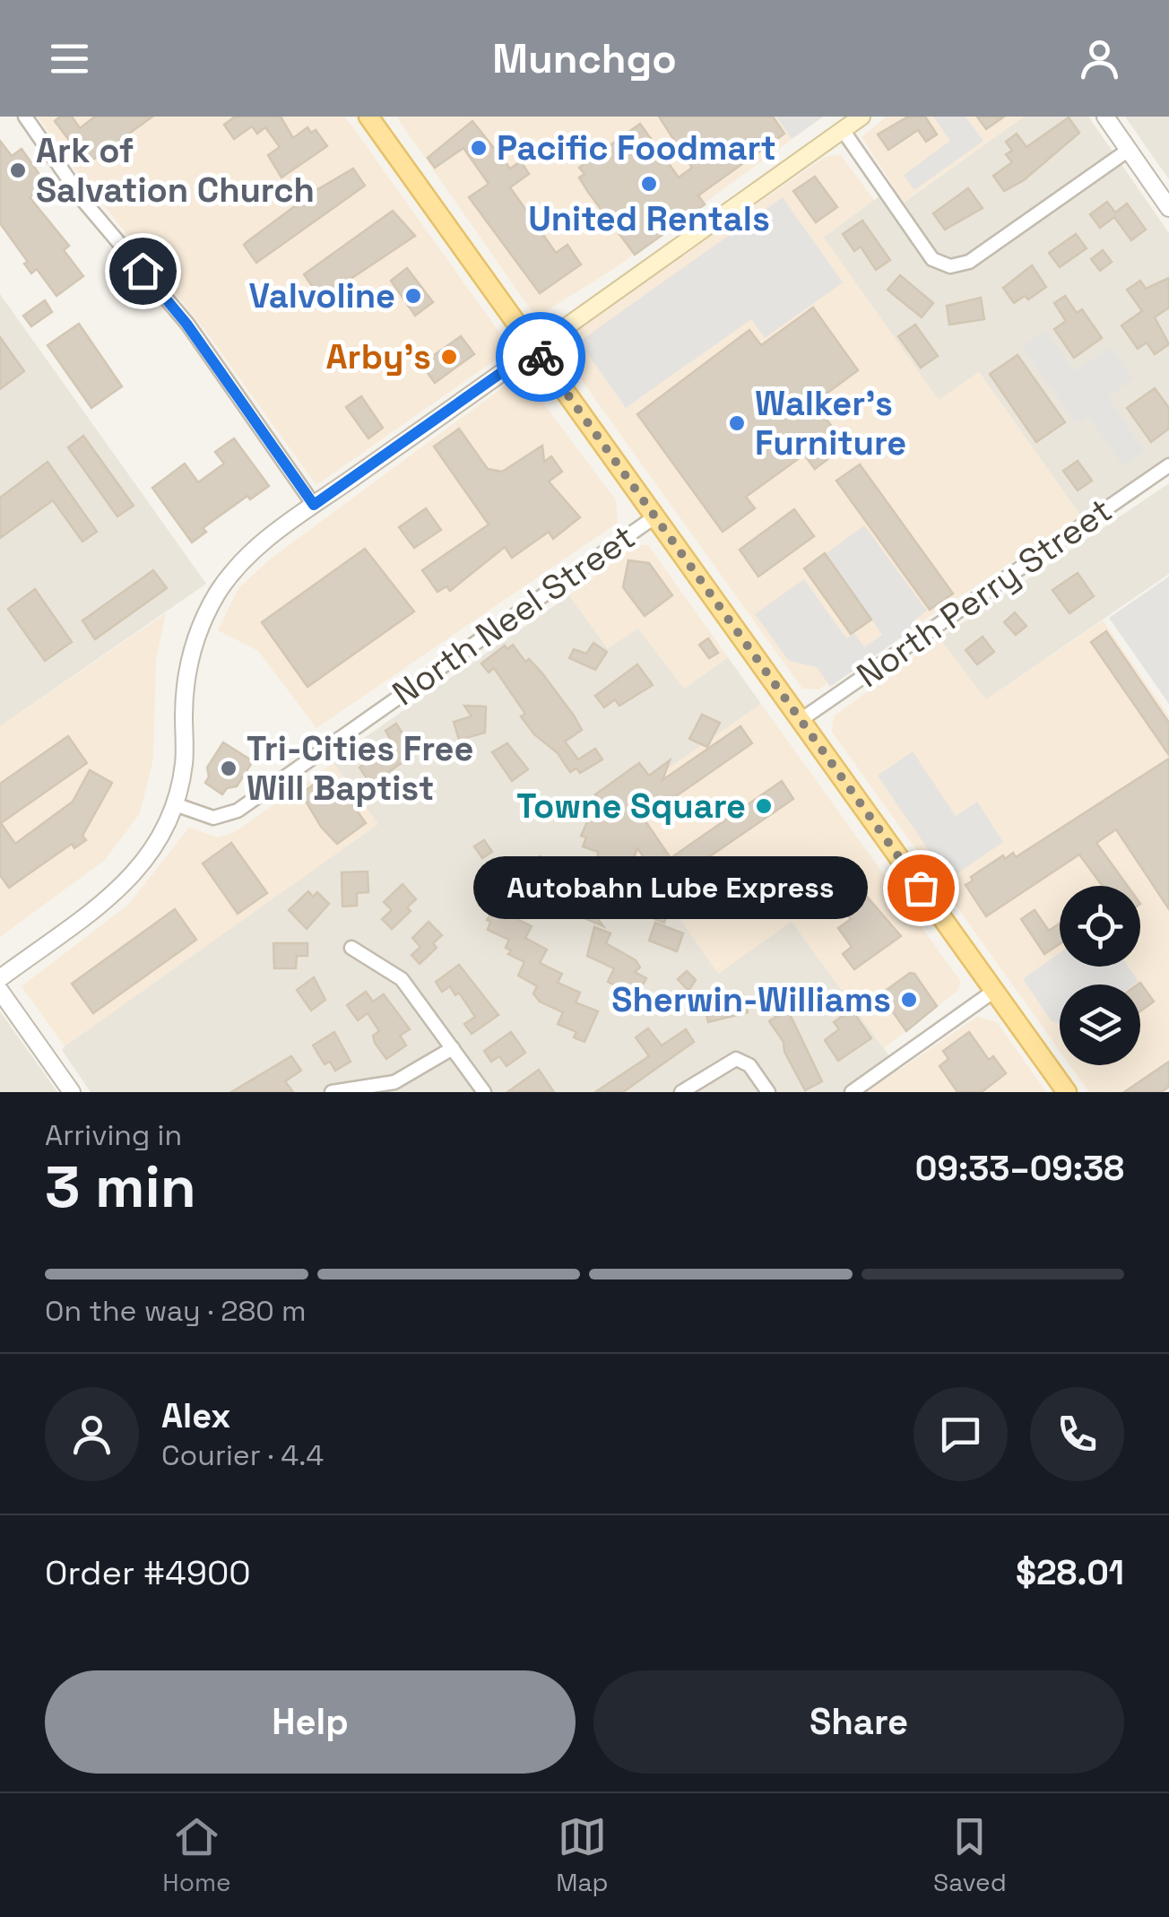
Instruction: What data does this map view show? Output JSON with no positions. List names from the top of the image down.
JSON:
{
  "streets": {
    "street": ["North Perry Street", "North Neel Street"]
  },
  "places": [
    "Pacific Foodmart",
    "Ark of Salvation Church",
    "United Rentals",
    "Valvoline",
    "Arby's",
    "Walker's Furniture",
    "Tri-Cities Free Will Baptist",
    "Towne Square",
    "Autobahn Lube Express",
    "Sherwin-Williams"
  ],
  "page": {
    "header": "Munchgo",
    "bubble": "Autobahn Lube Express",
    "heading": ["3 min", "Arriving in", "09:33–09:38"],
    "panel": [
      "Alex",
      "Courier · 4.4",
      "Order #4900",
      "$28.01"
    ],
    "bar": "On the way · 280 m",
    "buttons": ["Help", "Share"],
    "tabs": ["Home", "Map", "Saved"]
  }
}
